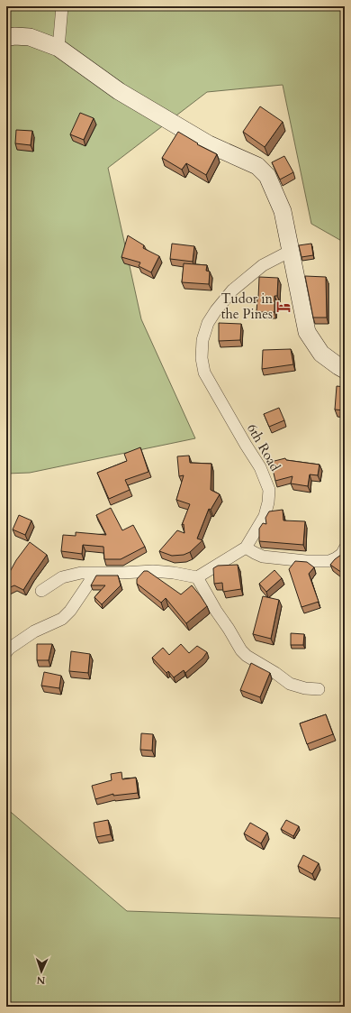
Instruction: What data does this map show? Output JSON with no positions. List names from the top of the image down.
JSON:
{
  "streets": {
    "street": ["6th Road"]
  },
  "places": {
    "hotel": ["Tudor in the Pines"]
  },
  "north": "bottom"
}
